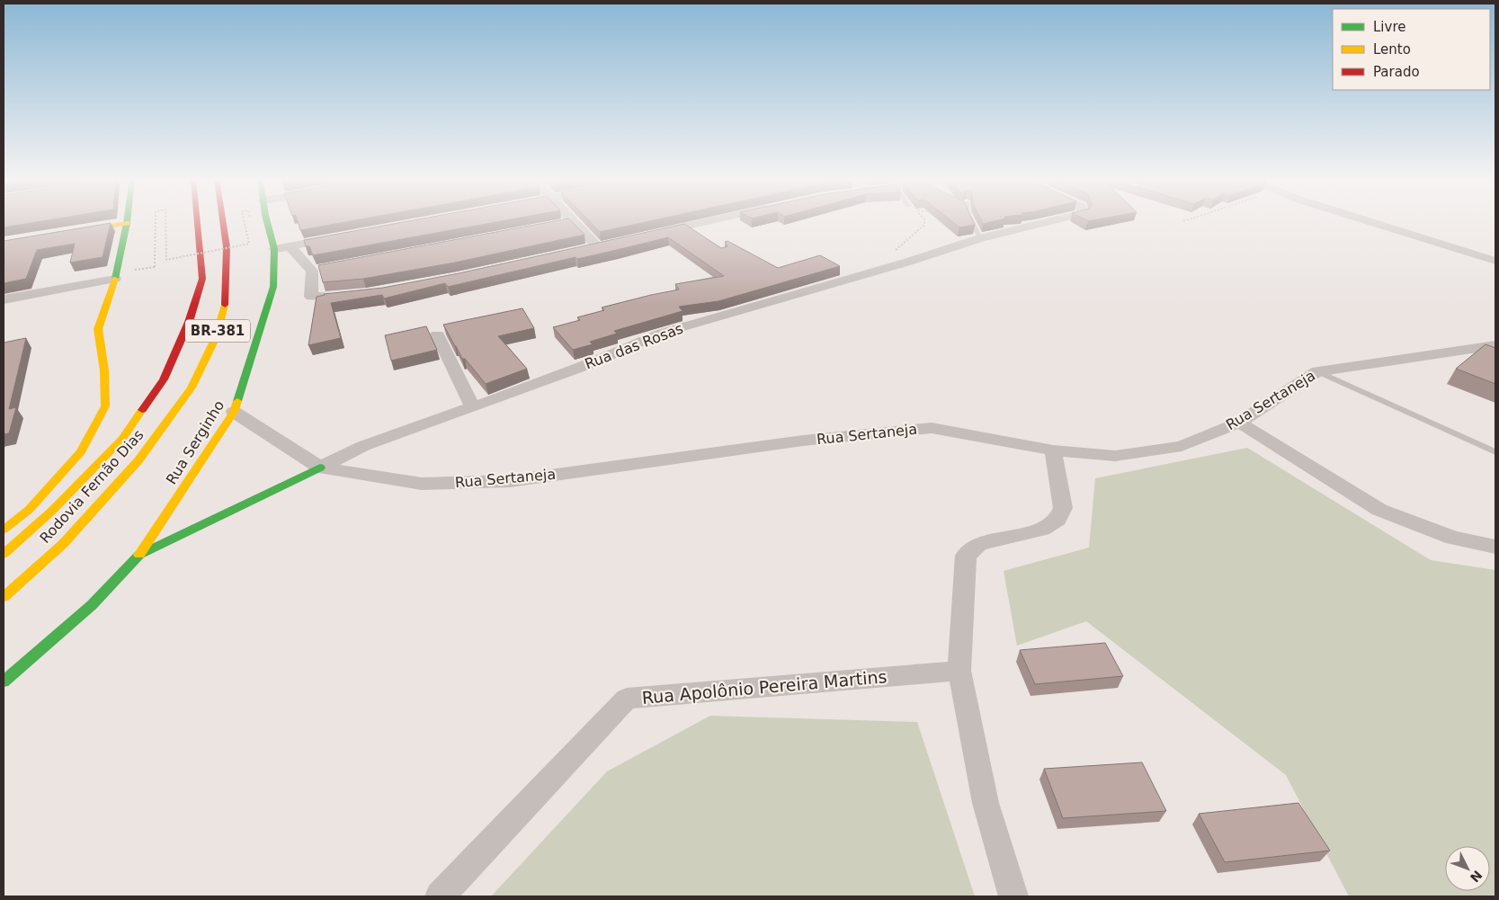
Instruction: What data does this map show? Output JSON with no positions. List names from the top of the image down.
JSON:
{
  "streets": {
    "main road": ["BR-381", "Rua Serginho", "Rodovia Fernão Dias"],
    "street": ["Rua das Rosas", "Rua Sertaneja", "Rua Apolônio Pereira Martins"]
  },
  "crossings": [
    ["Rua das Rosas", "Rua Sertaneja"],
    ["Rua Sertaneja", "Rua Serginho"]
  ],
  "legend": ["Livre", "Lento", "Parado"],
  "north": "bottom right"
}
